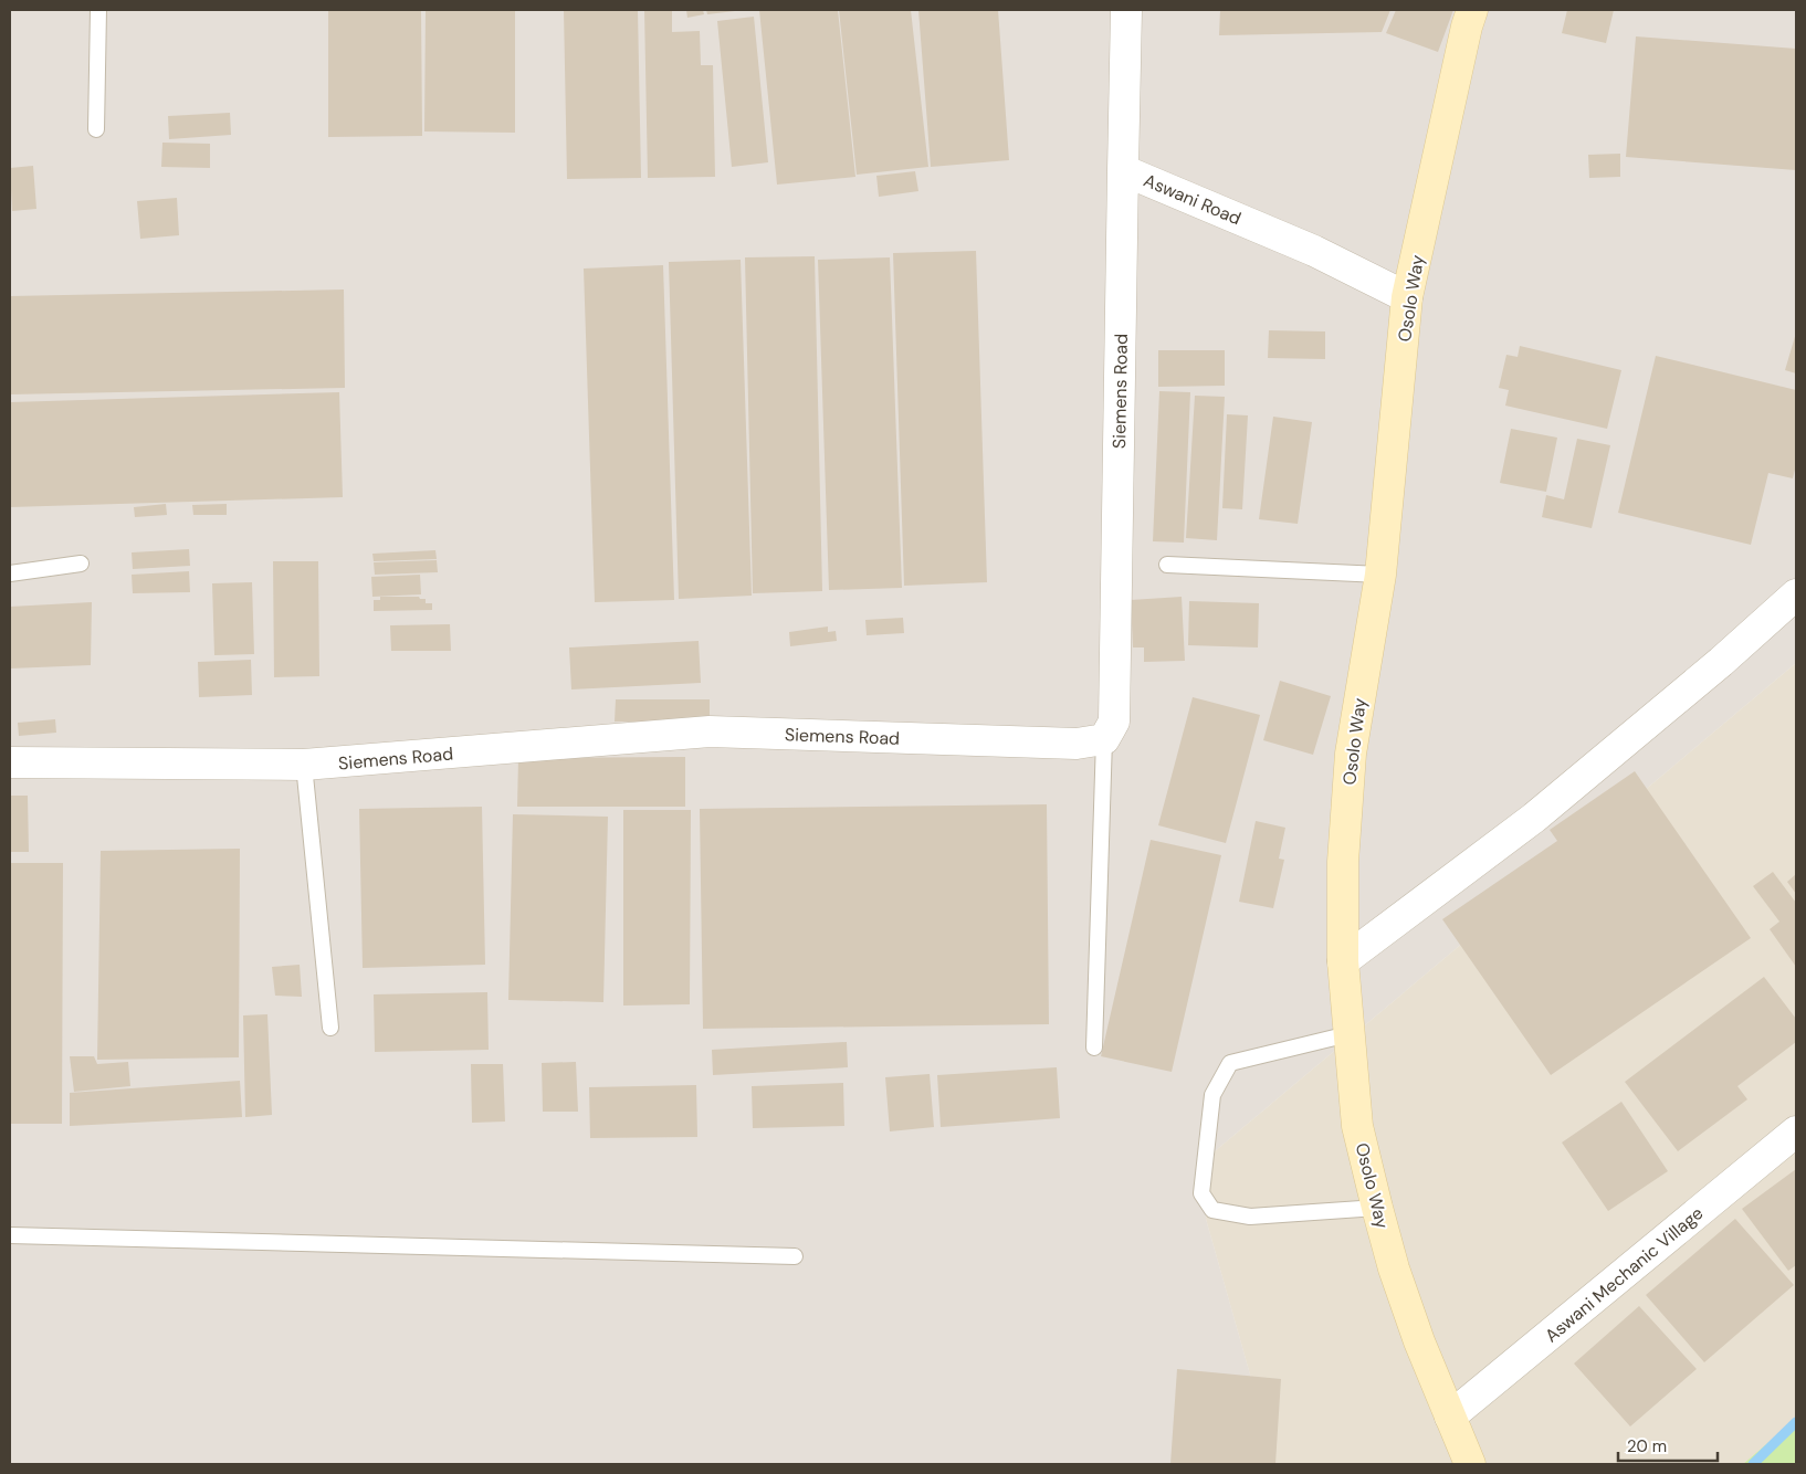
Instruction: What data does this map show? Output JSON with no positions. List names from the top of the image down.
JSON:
{
  "streets": {
    "main road": ["Osolo Way"],
    "street": ["Aswani Road", "Siemens Road", "Aswani Mechanic Village"]
  },
  "crossings": [
    ["Aswani Road", "Osolo Way"],
    ["Aswani Road", "Siemens Road"],
    ["Osolo Way", "Aswani Mechanic Village"]
  ],
  "scale_bar": "20 m"
}
